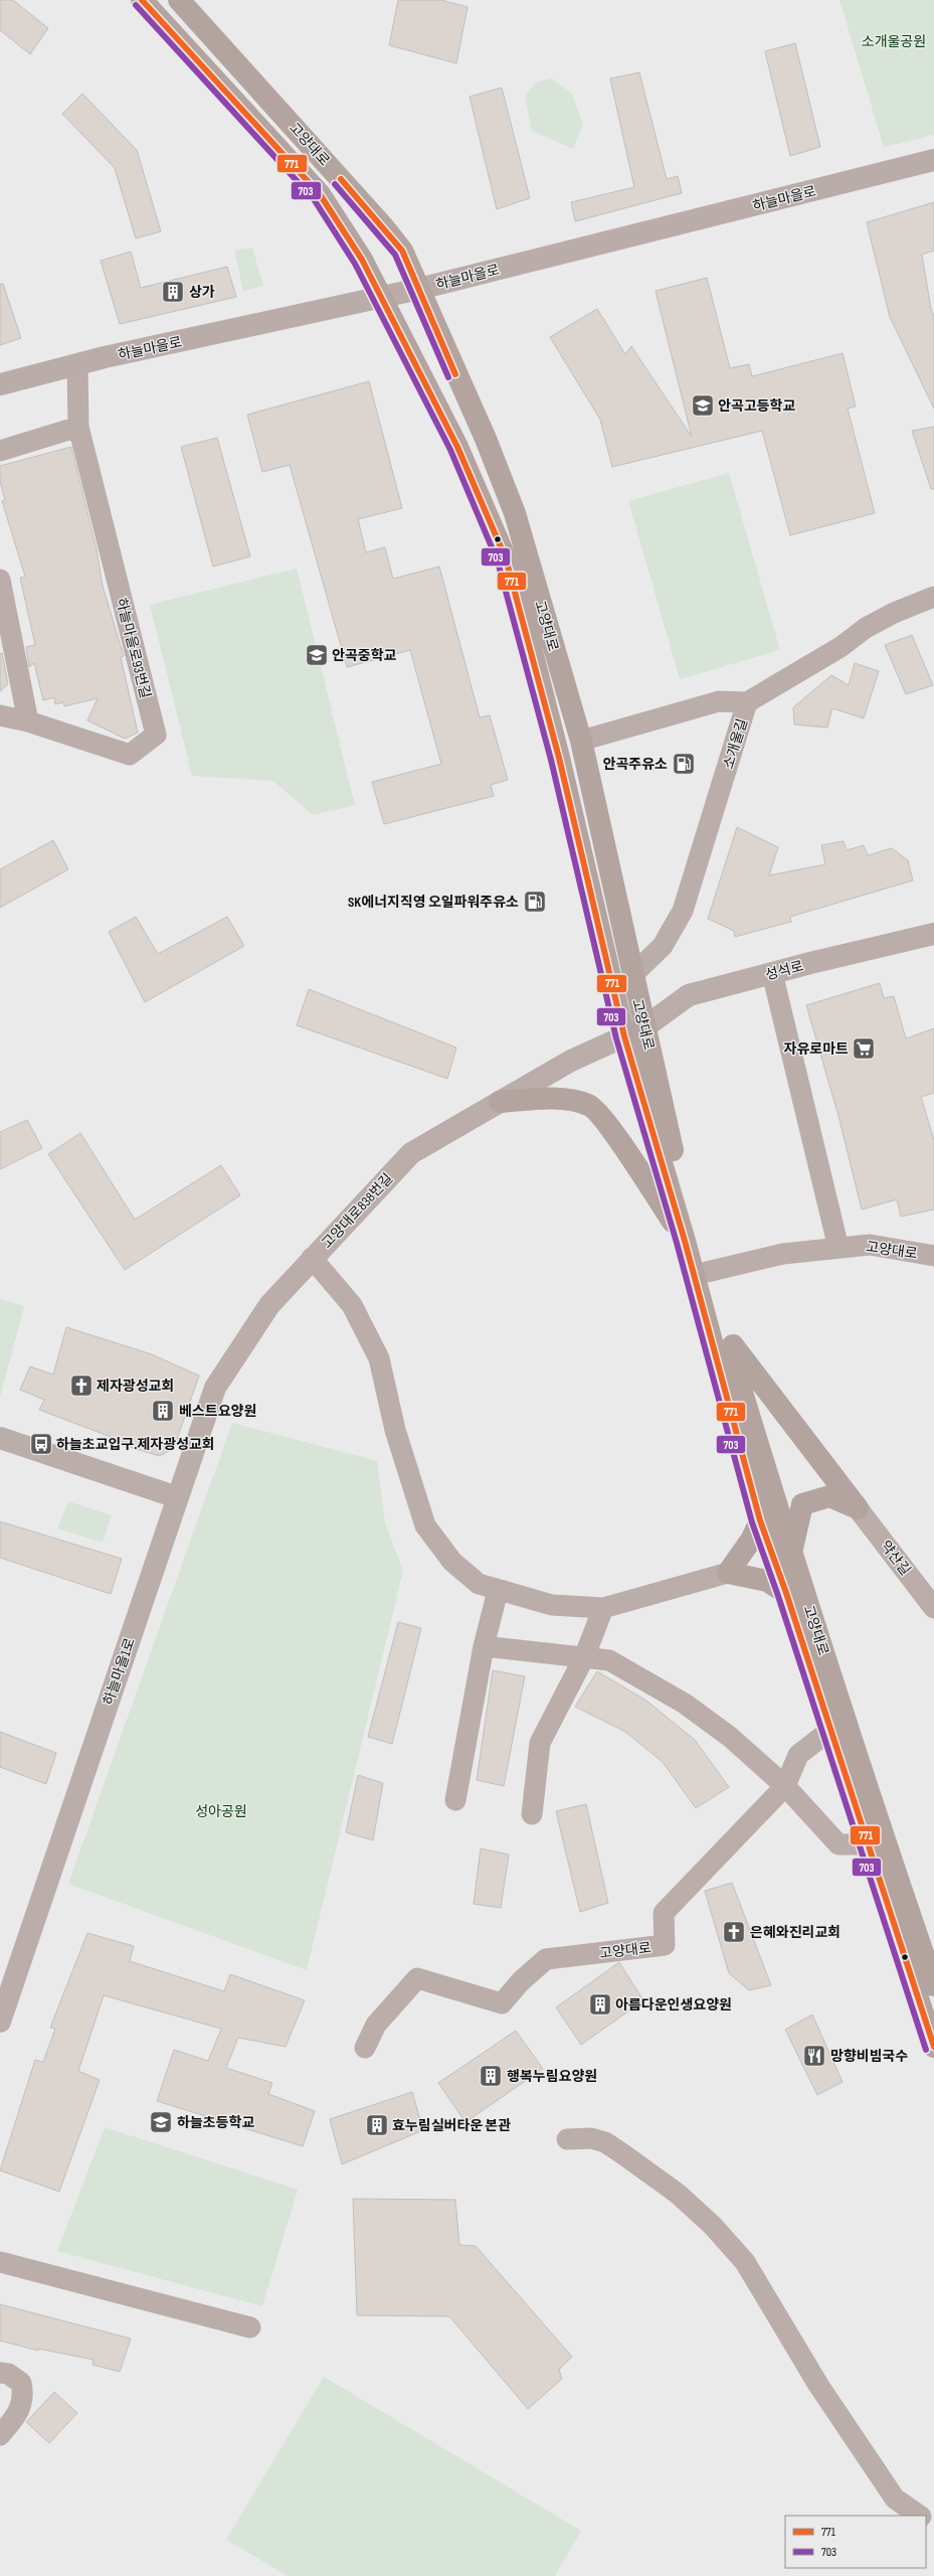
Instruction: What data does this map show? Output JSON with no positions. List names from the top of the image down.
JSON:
{
  "streets": {
    "main road": ["고양대로", "하늘마을로"],
    "street": [
      "하늘마을로93번길",
      "소개울길",
      "성석로",
      "고양대로838번길",
      "약산길",
      "하늘마을1로"
    ]
  },
  "crossings": [
    ["고양대로", "하늘마을로"],
    ["고양대로", "소개울길"],
    ["고양대로", "성석로"],
    ["고양대로", "고양대로838번길"],
    ["하늘마을로", "하늘마을로93번길"],
    ["성석로", "고양대로838번길"],
    ["고양대로838번길", "하늘마을1로"]
  ],
  "parks": ["소개울공원", "성아공원"],
  "places": {
    "building": [
      "상가",
      "베스트요양원",
      "아름다운인생요양원",
      "행복누림요양원",
      "효누림실버타운 본관"
    ],
    "school or university": ["안곡고등학교", "안곡중학교", "하늘초등학교"],
    "fuel station": ["안곡주유소", "SK에너지직영 오일파워주유소"],
    "supermarket": ["자유로마트"],
    "church": ["제자광성교회", "은혜와진리교회"],
    "bus stop": ["하늘초교입구.제자광성교회"],
    "restaurant": ["망향비빔국수"]
  },
  "lines": ["transit line 771", "transit line 703"],
  "legend": ["771", "703"]
}
